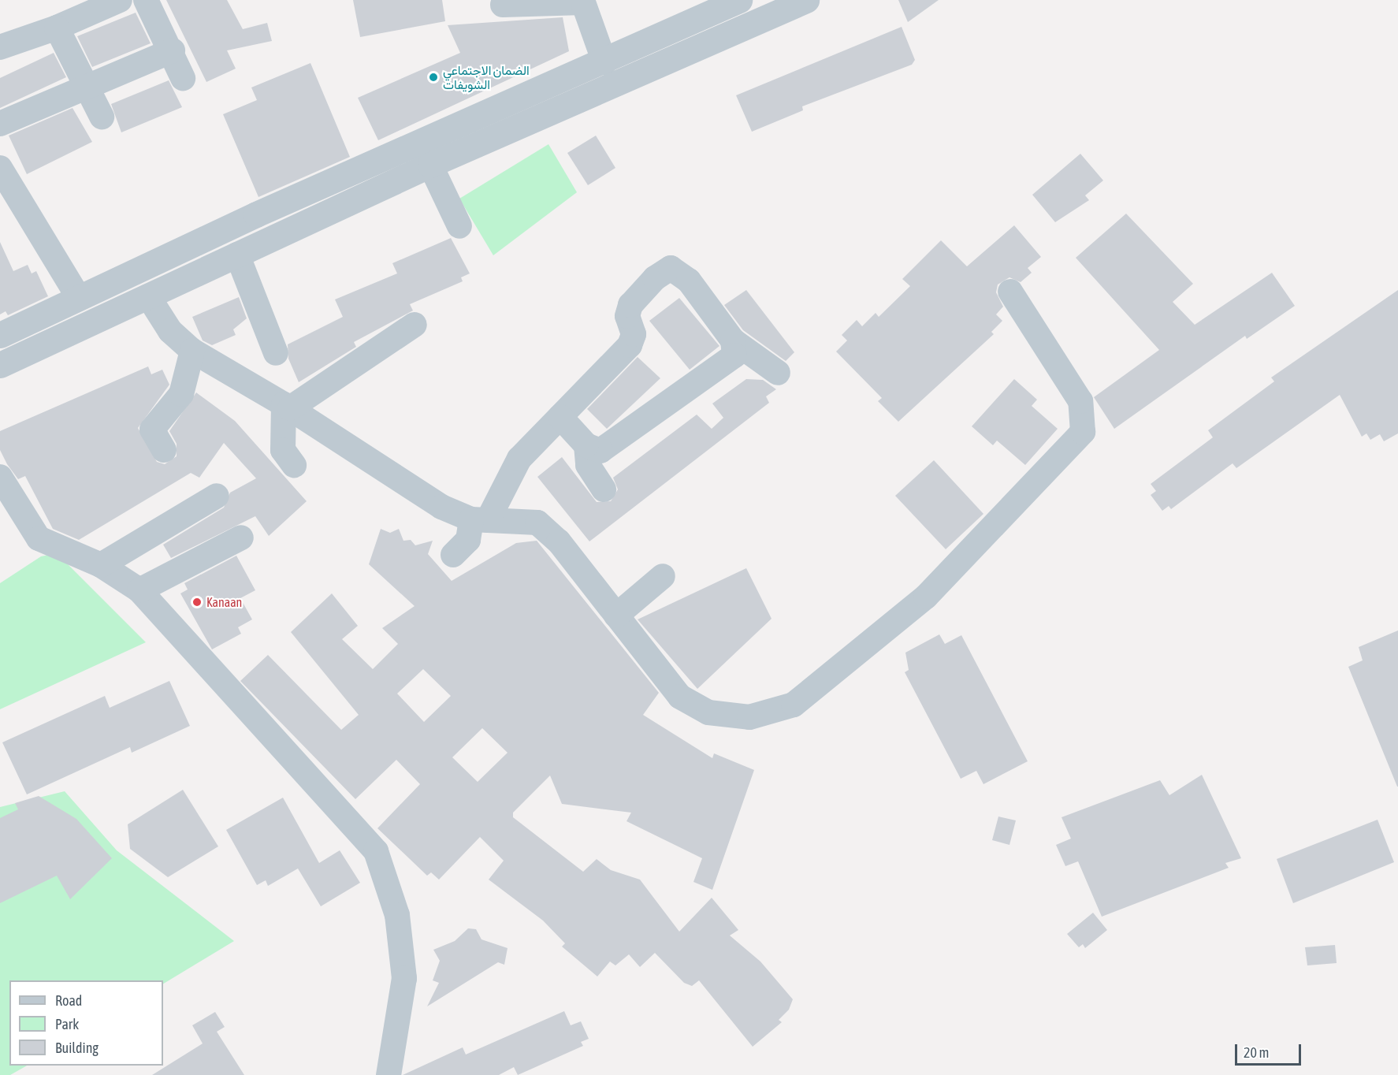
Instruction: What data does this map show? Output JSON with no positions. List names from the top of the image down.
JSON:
{
  "places": ["الضمان الاجتماعي الشويفات", "Kanaan"],
  "legend": ["Road", "Park", "Building"],
  "scale_bar": "20 m"
}
